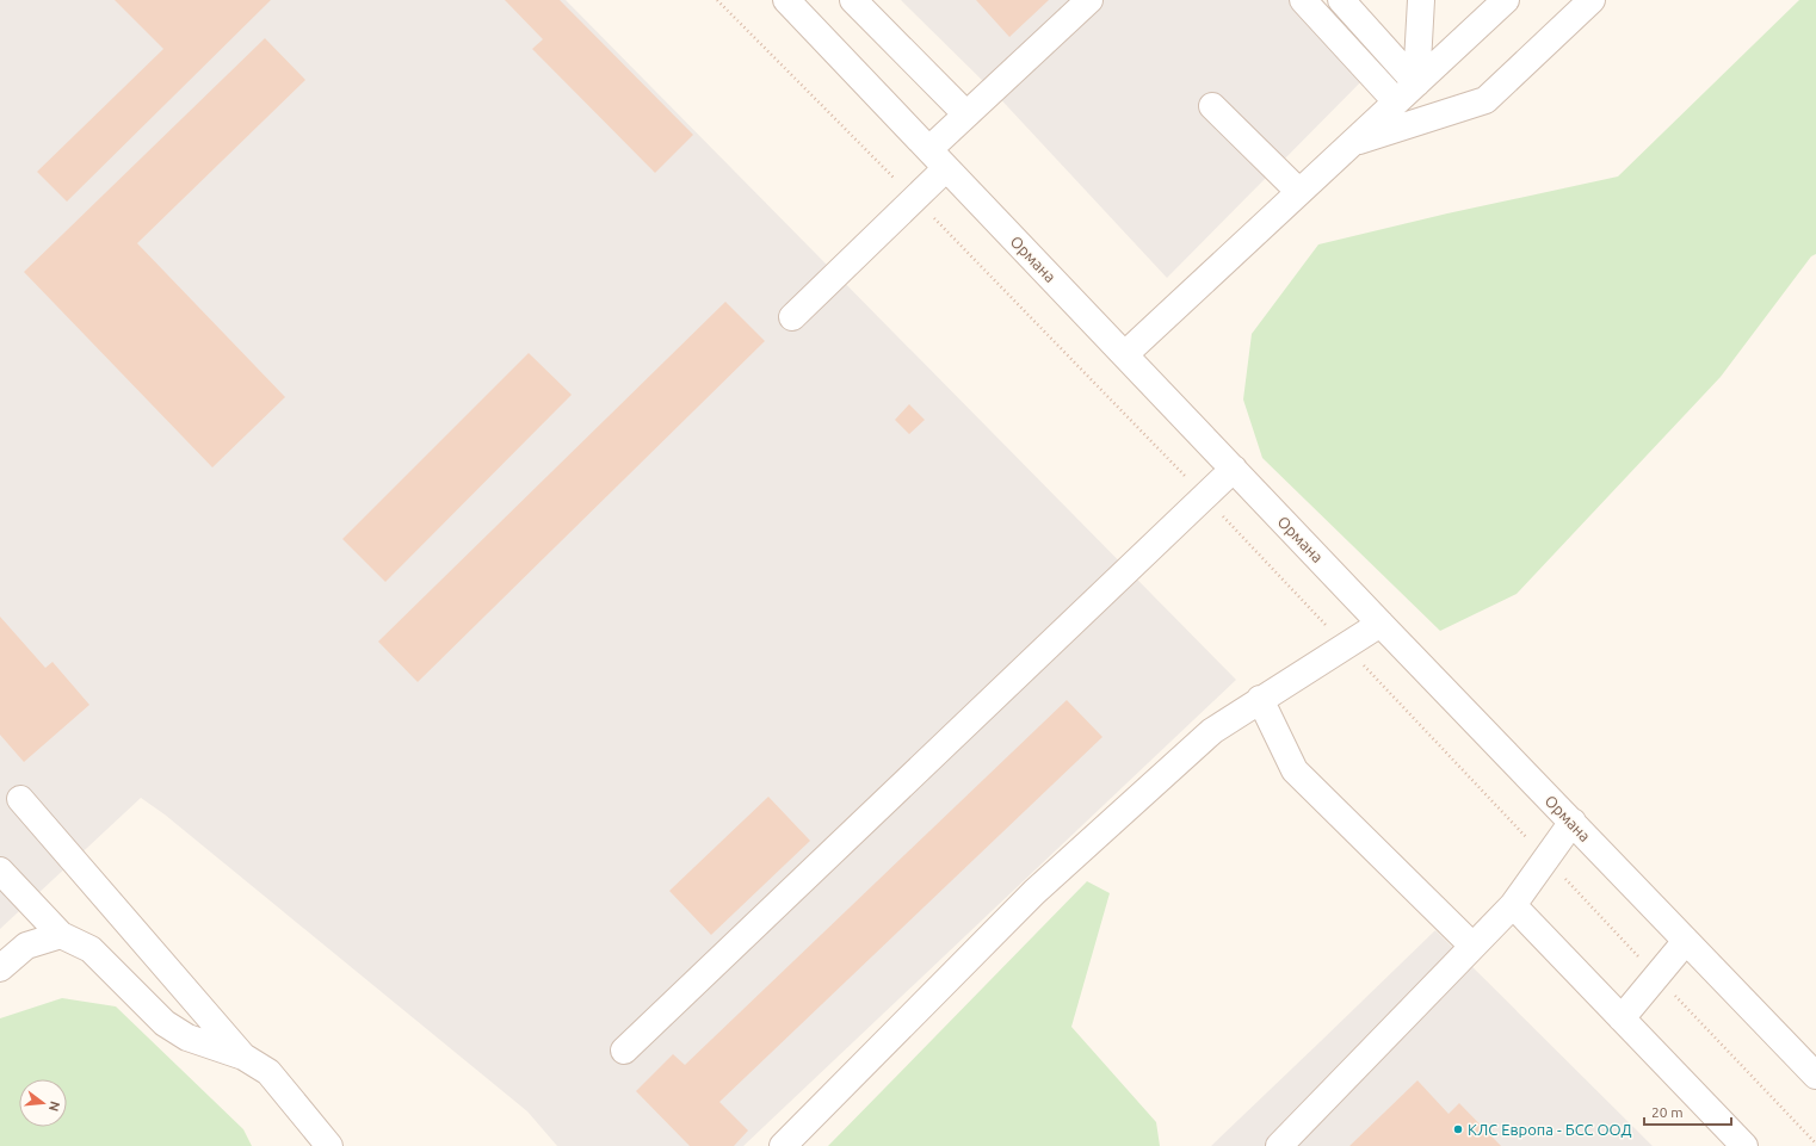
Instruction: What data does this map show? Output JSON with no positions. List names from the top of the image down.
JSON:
{
  "streets": {
    "street": ["Ормана"]
  },
  "places": ["КЛС Европа - БСС ООД"],
  "scale_bar": "20 m",
  "north": "right"
}
